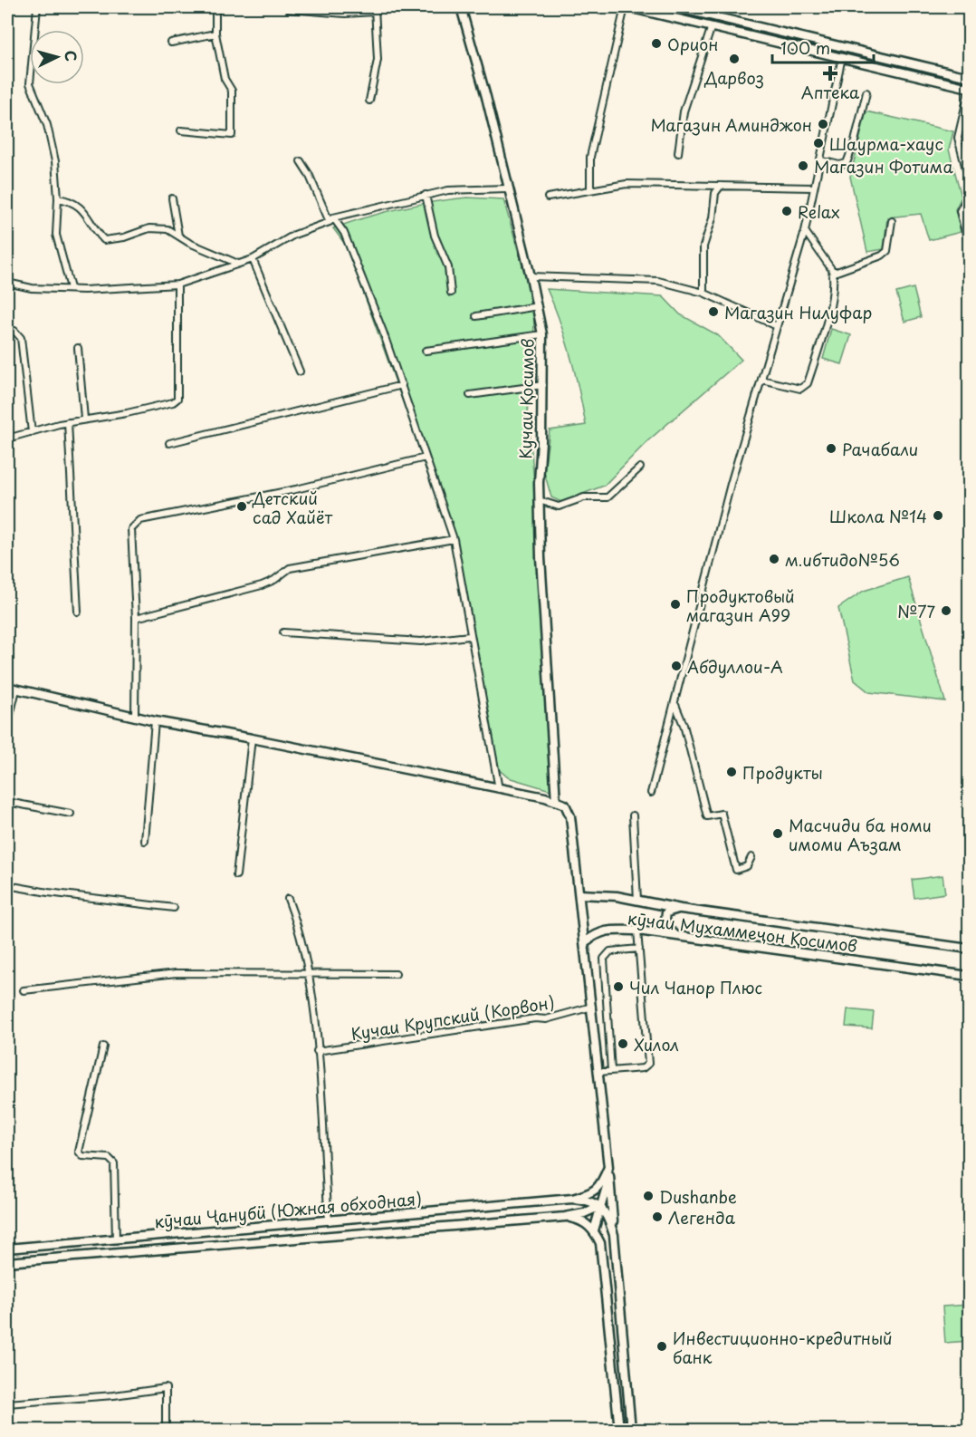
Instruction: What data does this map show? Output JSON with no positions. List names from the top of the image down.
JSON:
{
  "streets": {
    "street": [
      "Кучаи Қосимов",
      "кӯчаи Мухаммеҷон Қосимов",
      "Кучаи Крупский (Корвон)",
      "кӯчаи Ҷанубӣ (Южная обходная)"
    ]
  },
  "places": {
    "other": [
      "Орион",
      "Дарвоз",
      "Магазин Аминджон",
      "Шаурма-хаус",
      "Магазин Фотима",
      "Relax",
      "Магазин Нилуфар",
      "Рачабали",
      "Детский сад Хайёт",
      "Школа №14",
      "м.ибтидо№56",
      "Продуктовый магазин А99",
      "№77",
      "Абдуллои-А",
      "Продукты",
      "Масчиди ба номи имоми Аъзам",
      "Чил Чанор Плюс",
      "Хилол",
      "Dushanbe",
      "Легенда",
      "Инвестиционно-кредитный банк"
    ],
    "health": ["Аптека"]
  },
  "scale_bar": "100 m",
  "north": "right"
}
